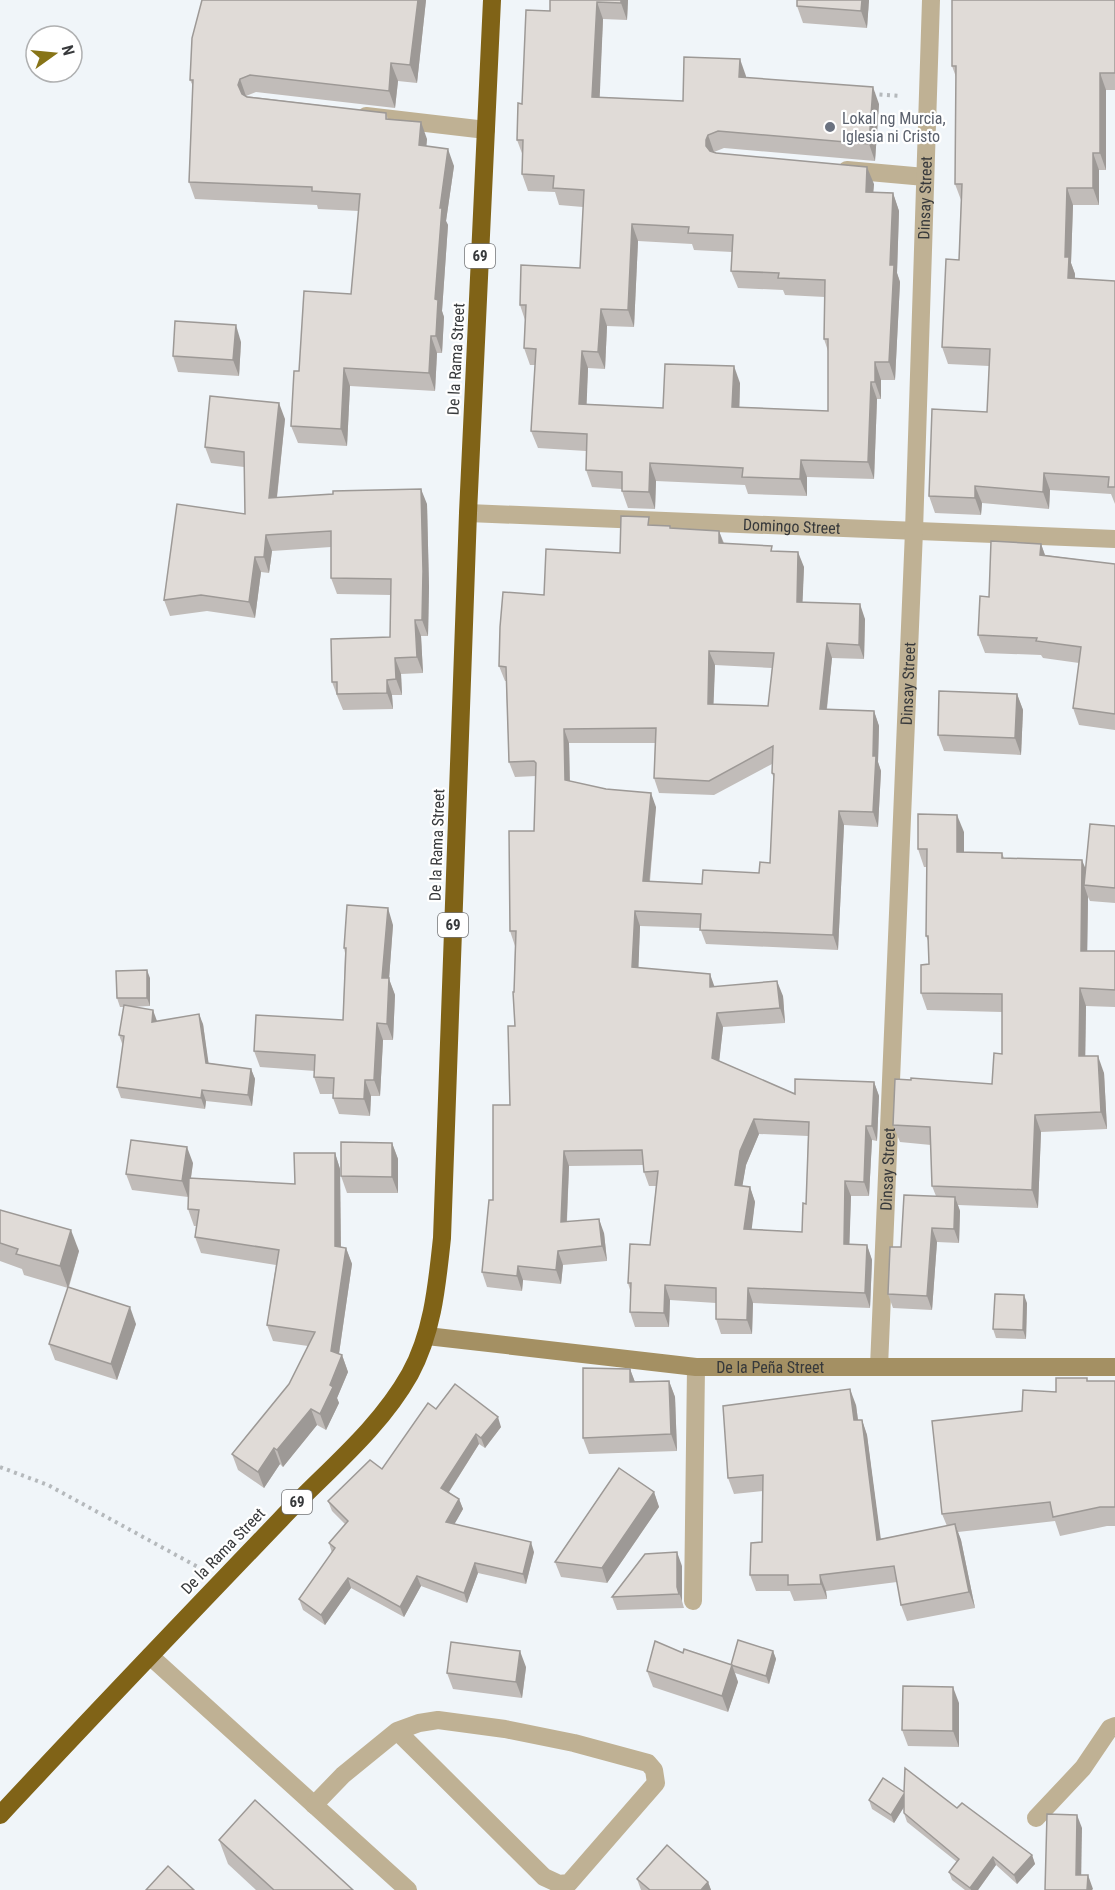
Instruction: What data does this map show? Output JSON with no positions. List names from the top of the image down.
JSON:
{
  "streets": {
    "highway": ["69", "De la Rama Street"],
    "street": ["Dinsay Street", "Domingo Street", "De la Peña Street"]
  },
  "crossings": [
    ["Dinsay Street", "Domingo Street"],
    ["Dinsay Street", "De la Peña Street"],
    ["69", "De la Rama Street"],
    ["De la Rama Street", "Domingo Street"],
    ["De la Rama Street", "De la Peña Street"]
  ],
  "places": ["Lokal ng Murcia, Iglesia ni Cristo"],
  "north": "right"
}
